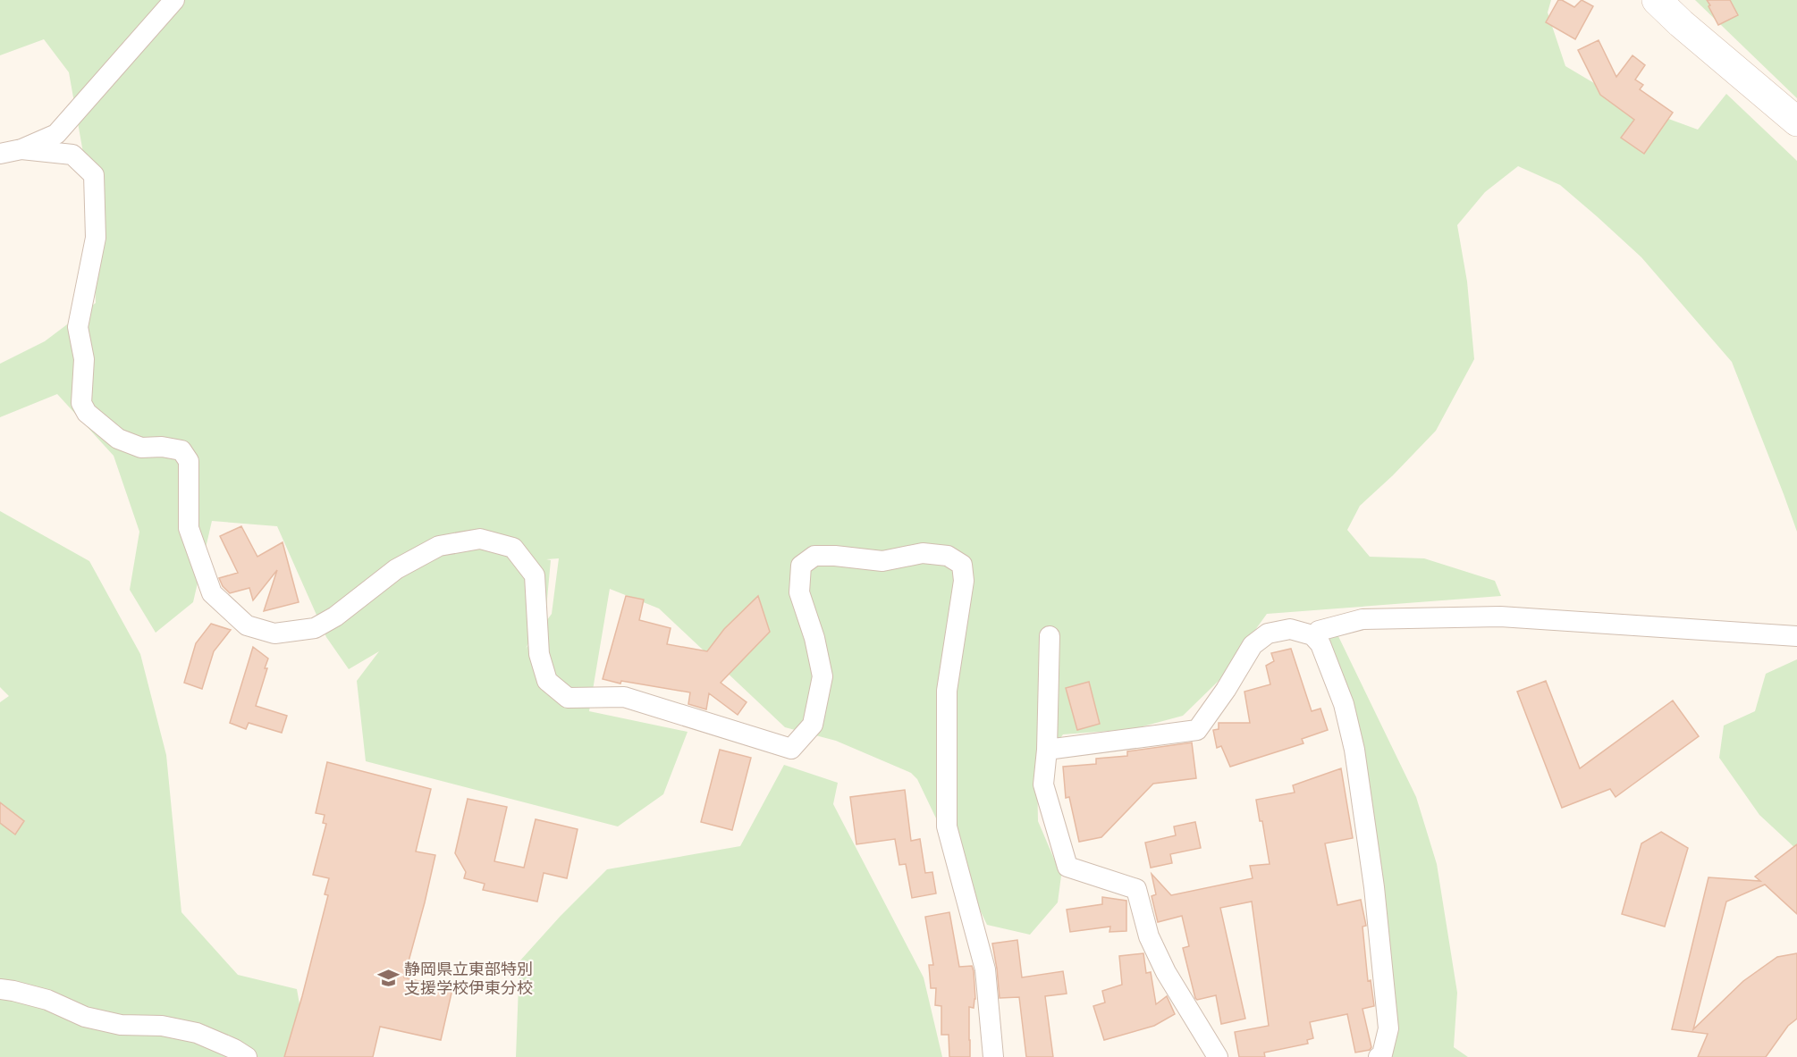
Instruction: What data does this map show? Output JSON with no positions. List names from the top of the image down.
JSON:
{
  "places": {
    "school or university": ["静岡県立東部特別 支援学校伊東分校"]
  }
}
